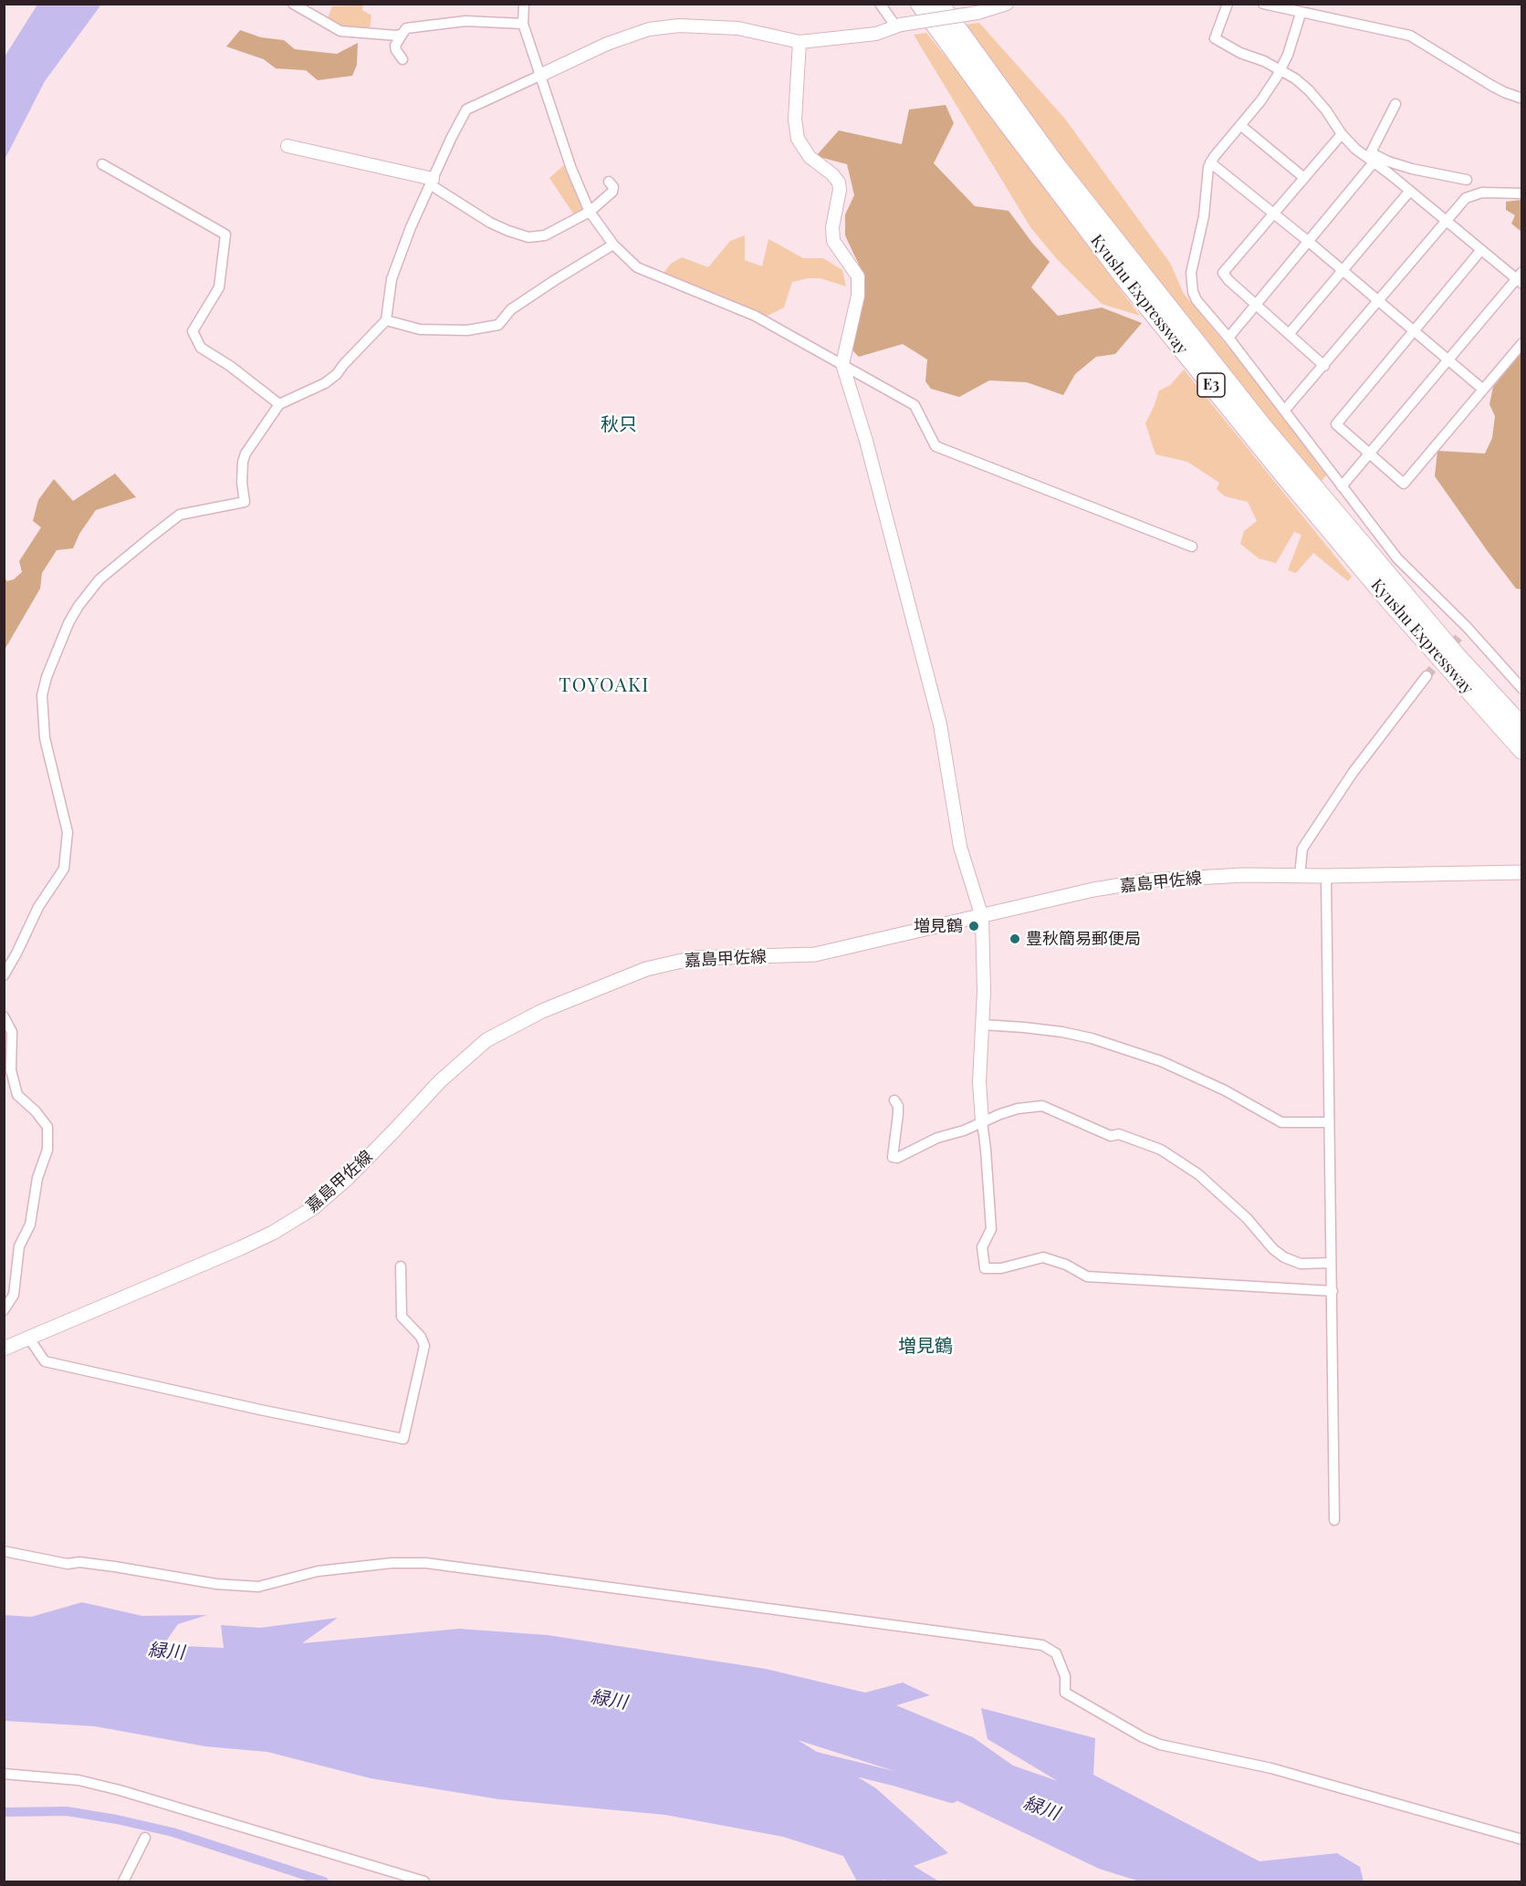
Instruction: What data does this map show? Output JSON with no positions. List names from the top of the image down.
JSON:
{
  "streets": {
    "highway": ["Kyushu Expressway", "E3"],
    "main road": ["嘉島甲佐線"]
  },
  "districts": ["秋只", "TOYOAKI", "増見鶴"],
  "water": ["緑川"],
  "places": ["増見鶴", "豊秋簡易郵便局"]
}
